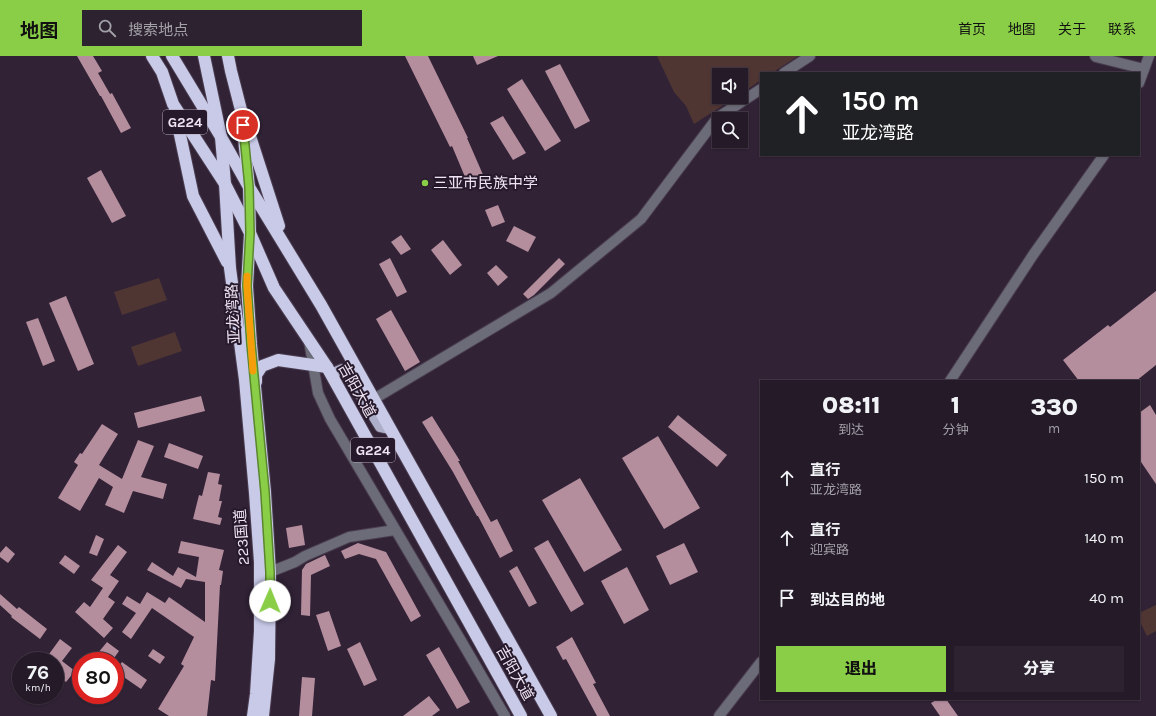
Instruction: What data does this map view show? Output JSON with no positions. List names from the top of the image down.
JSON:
{
  "streets": {
    "highway": [
      "G224",
      "亚龙湾路",
      "吉阳大道",
      "223国道"
    ]
  },
  "crossings": [
    ["G224", "亚龙湾路"],
    ["G224", "吉阳大道"],
    ["亚龙湾路", "吉阳大道"],
    ["亚龙湾路", "223国道"]
  ],
  "places": ["三亚市民族中学"],
  "page": {
    "header": "地图",
    "search": "搜索地点",
    "nav": [
      "首页",
      "地图",
      "关于",
      "联系"
    ],
    "turn": ["150 m", "亚龙湾路"],
    "eta": [
      "08:11",
      "到达",
      "1",
      "分钟",
      "330",
      "m"
    ],
    "list": [
      {
        "name": "直行",
        "note": "亚龙湾路",
        "value": "150 m"
      },
      {
        "name": "直行",
        "note": "迎宾路",
        "value": "140 m"
      },
      {
        "name": "到达目的地",
        "value": "40 m"
      }
    ],
    "buttons": ["退出", "分享"],
    "speed": "76 km/h",
    "limit": "80"
  }
}
